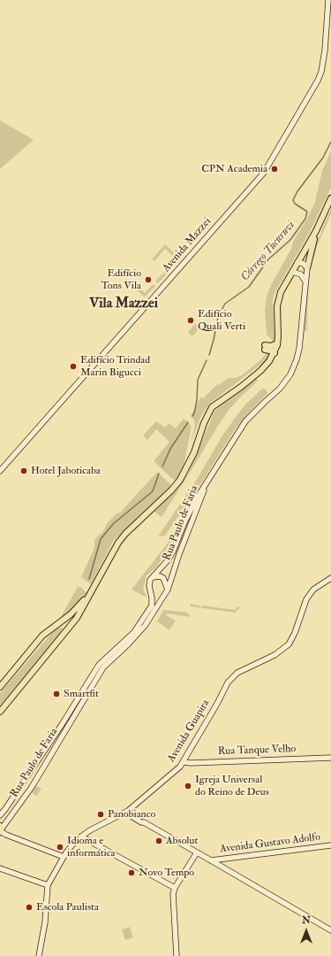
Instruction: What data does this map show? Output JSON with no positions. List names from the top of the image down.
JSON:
{
  "streets": {
    "street": [
      "Avenida Mazzei",
      "Rua Paulo de Faria",
      "Avenida Guapira",
      "Rua Tanque Velho",
      "Avenida Gustavo Adolfo"
    ]
  },
  "crossings": [
    ["Avenida Guapira", "Rua Tanque Velho"]
  ],
  "districts": ["Vila Mazzei"],
  "water": ["Córrego Tucuruvi"],
  "places": [
    "CPN Academia",
    "Edifício Tons Vila",
    "Edifício Quali Verti",
    "Edifício Trindad Marin Bigucci",
    "Hotel Jaboticaba",
    "Smartfit",
    "Igreja Universal do Reino de Deus",
    "Panobianco",
    "Absolut",
    "Idioma e informática",
    "Novo Tempo",
    "Escola Paulista"
  ],
  "north": "top"
}
